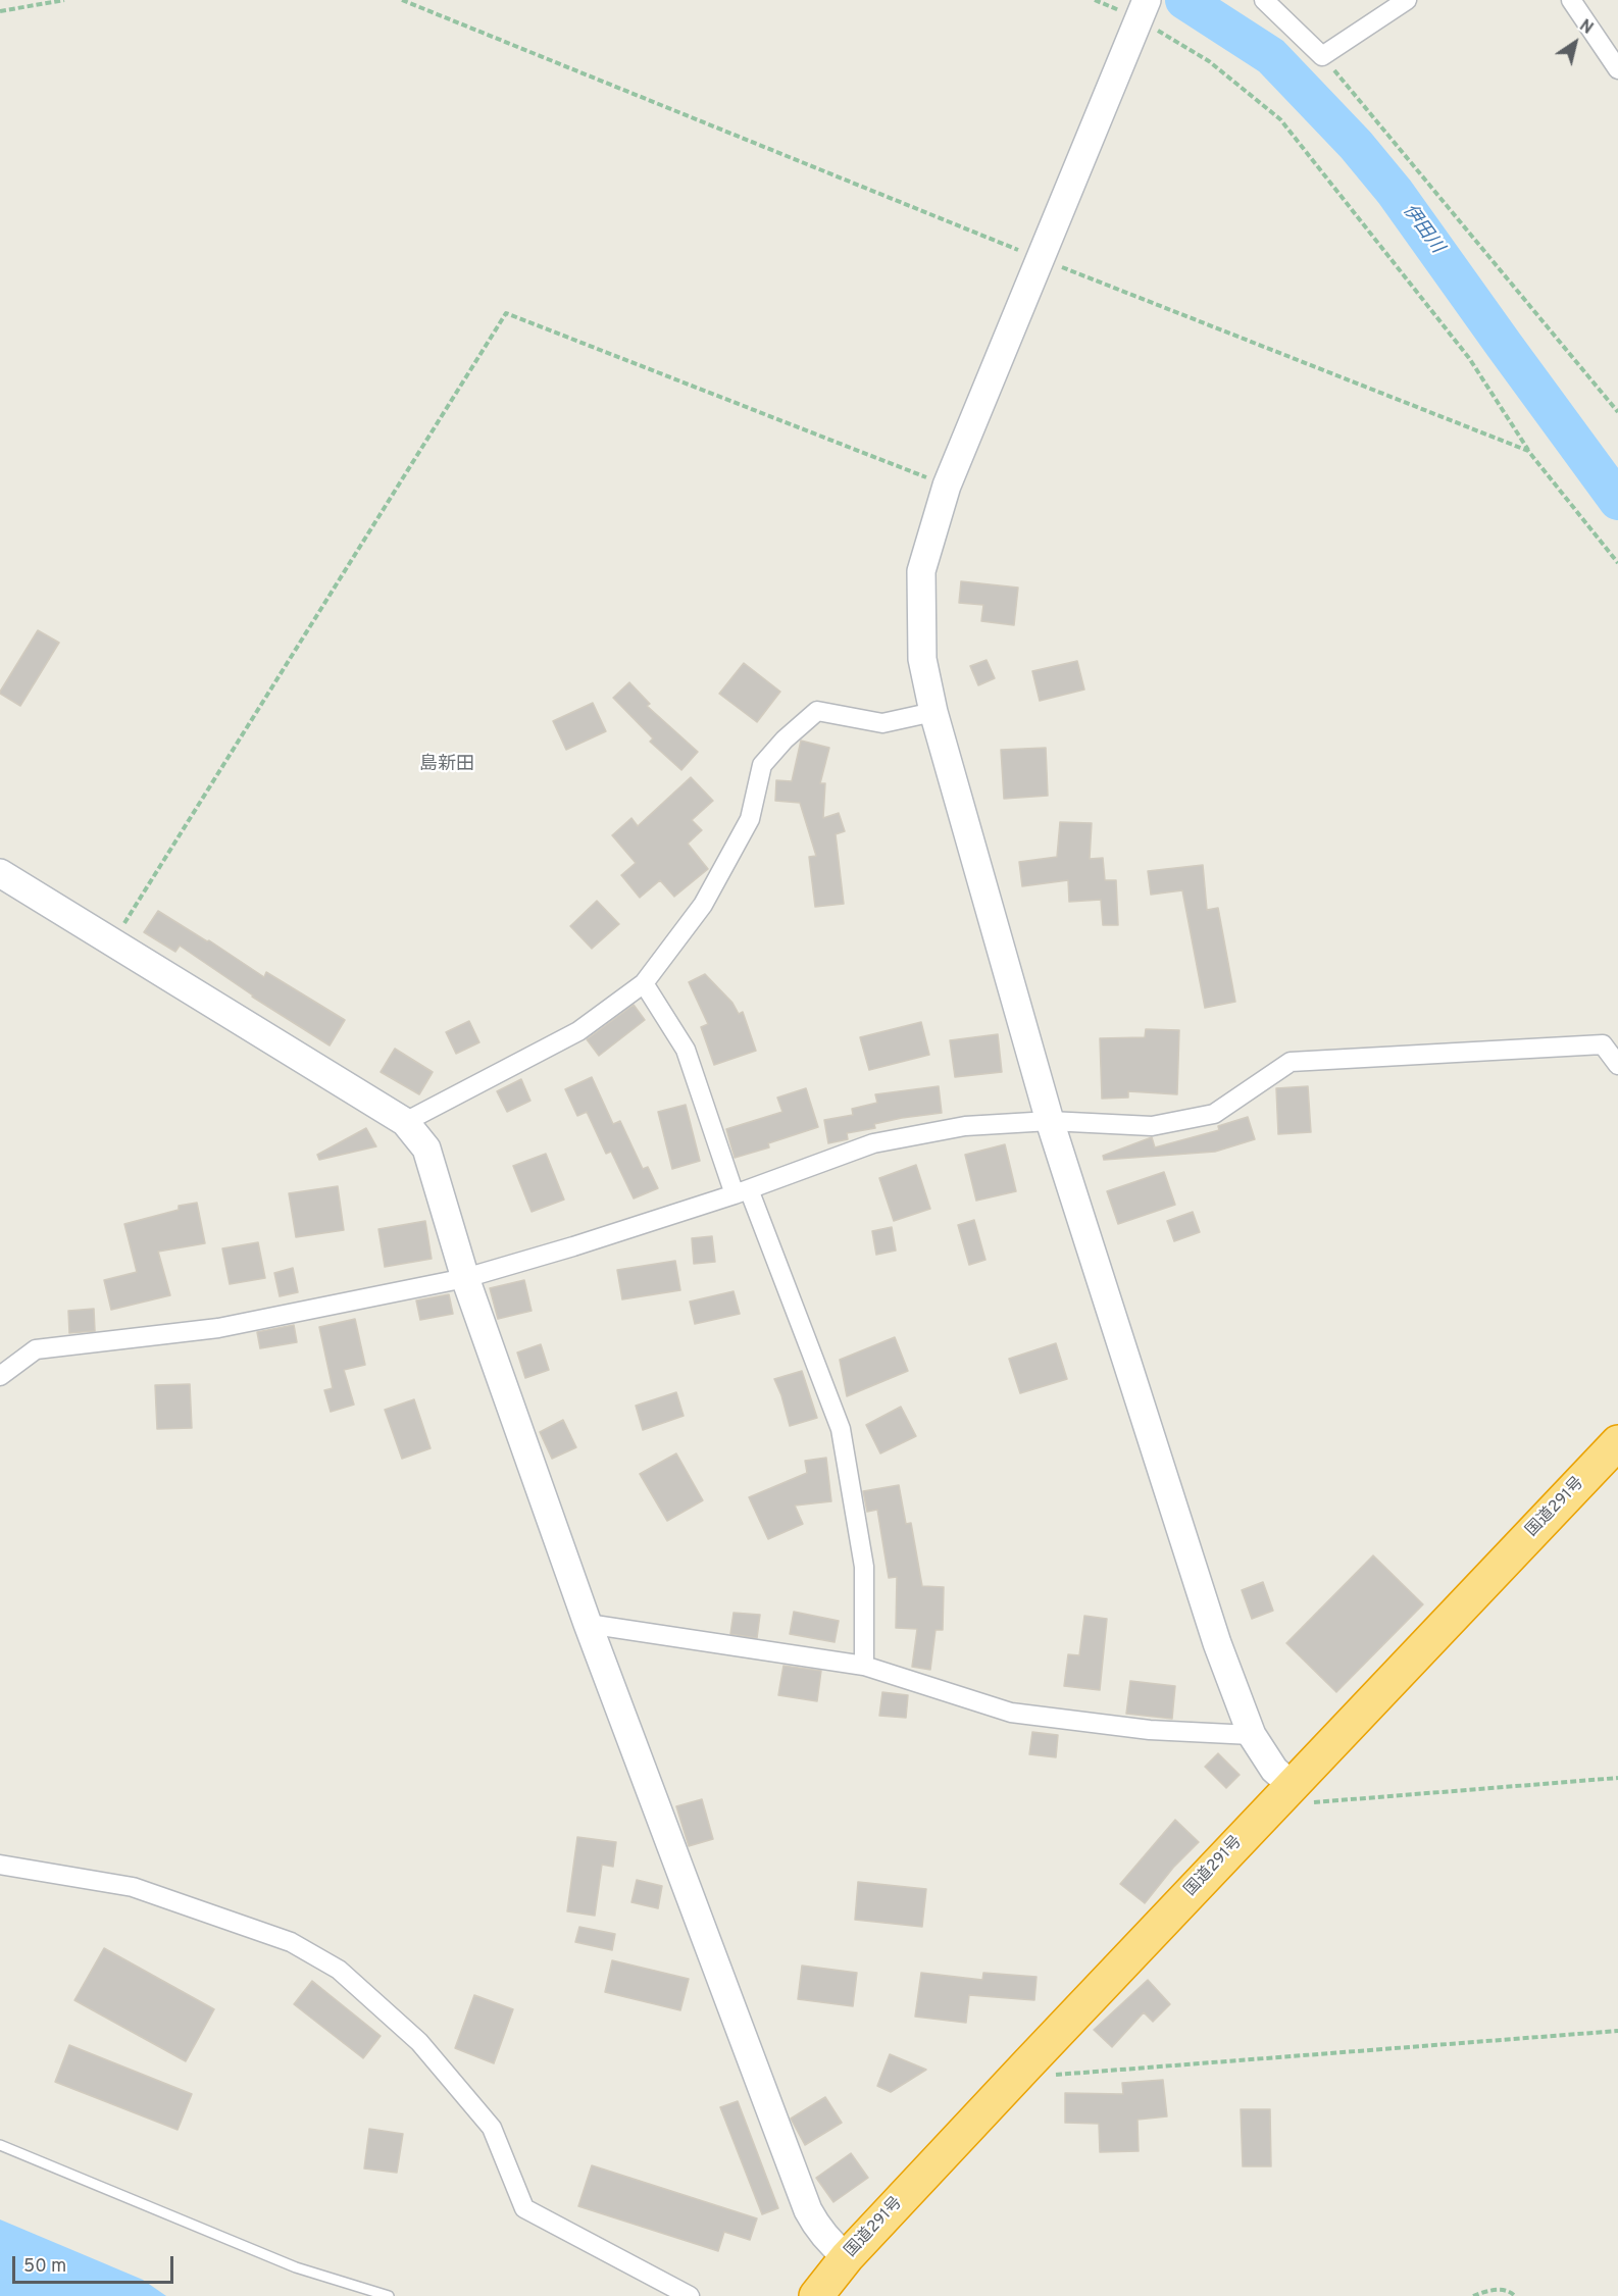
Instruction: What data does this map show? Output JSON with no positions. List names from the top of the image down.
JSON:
{
  "streets": {
    "highway": ["国道291号"]
  },
  "districts": ["島新田"],
  "water": ["伊田川"],
  "scale_bar": "50 m",
  "north": "top right"
}
